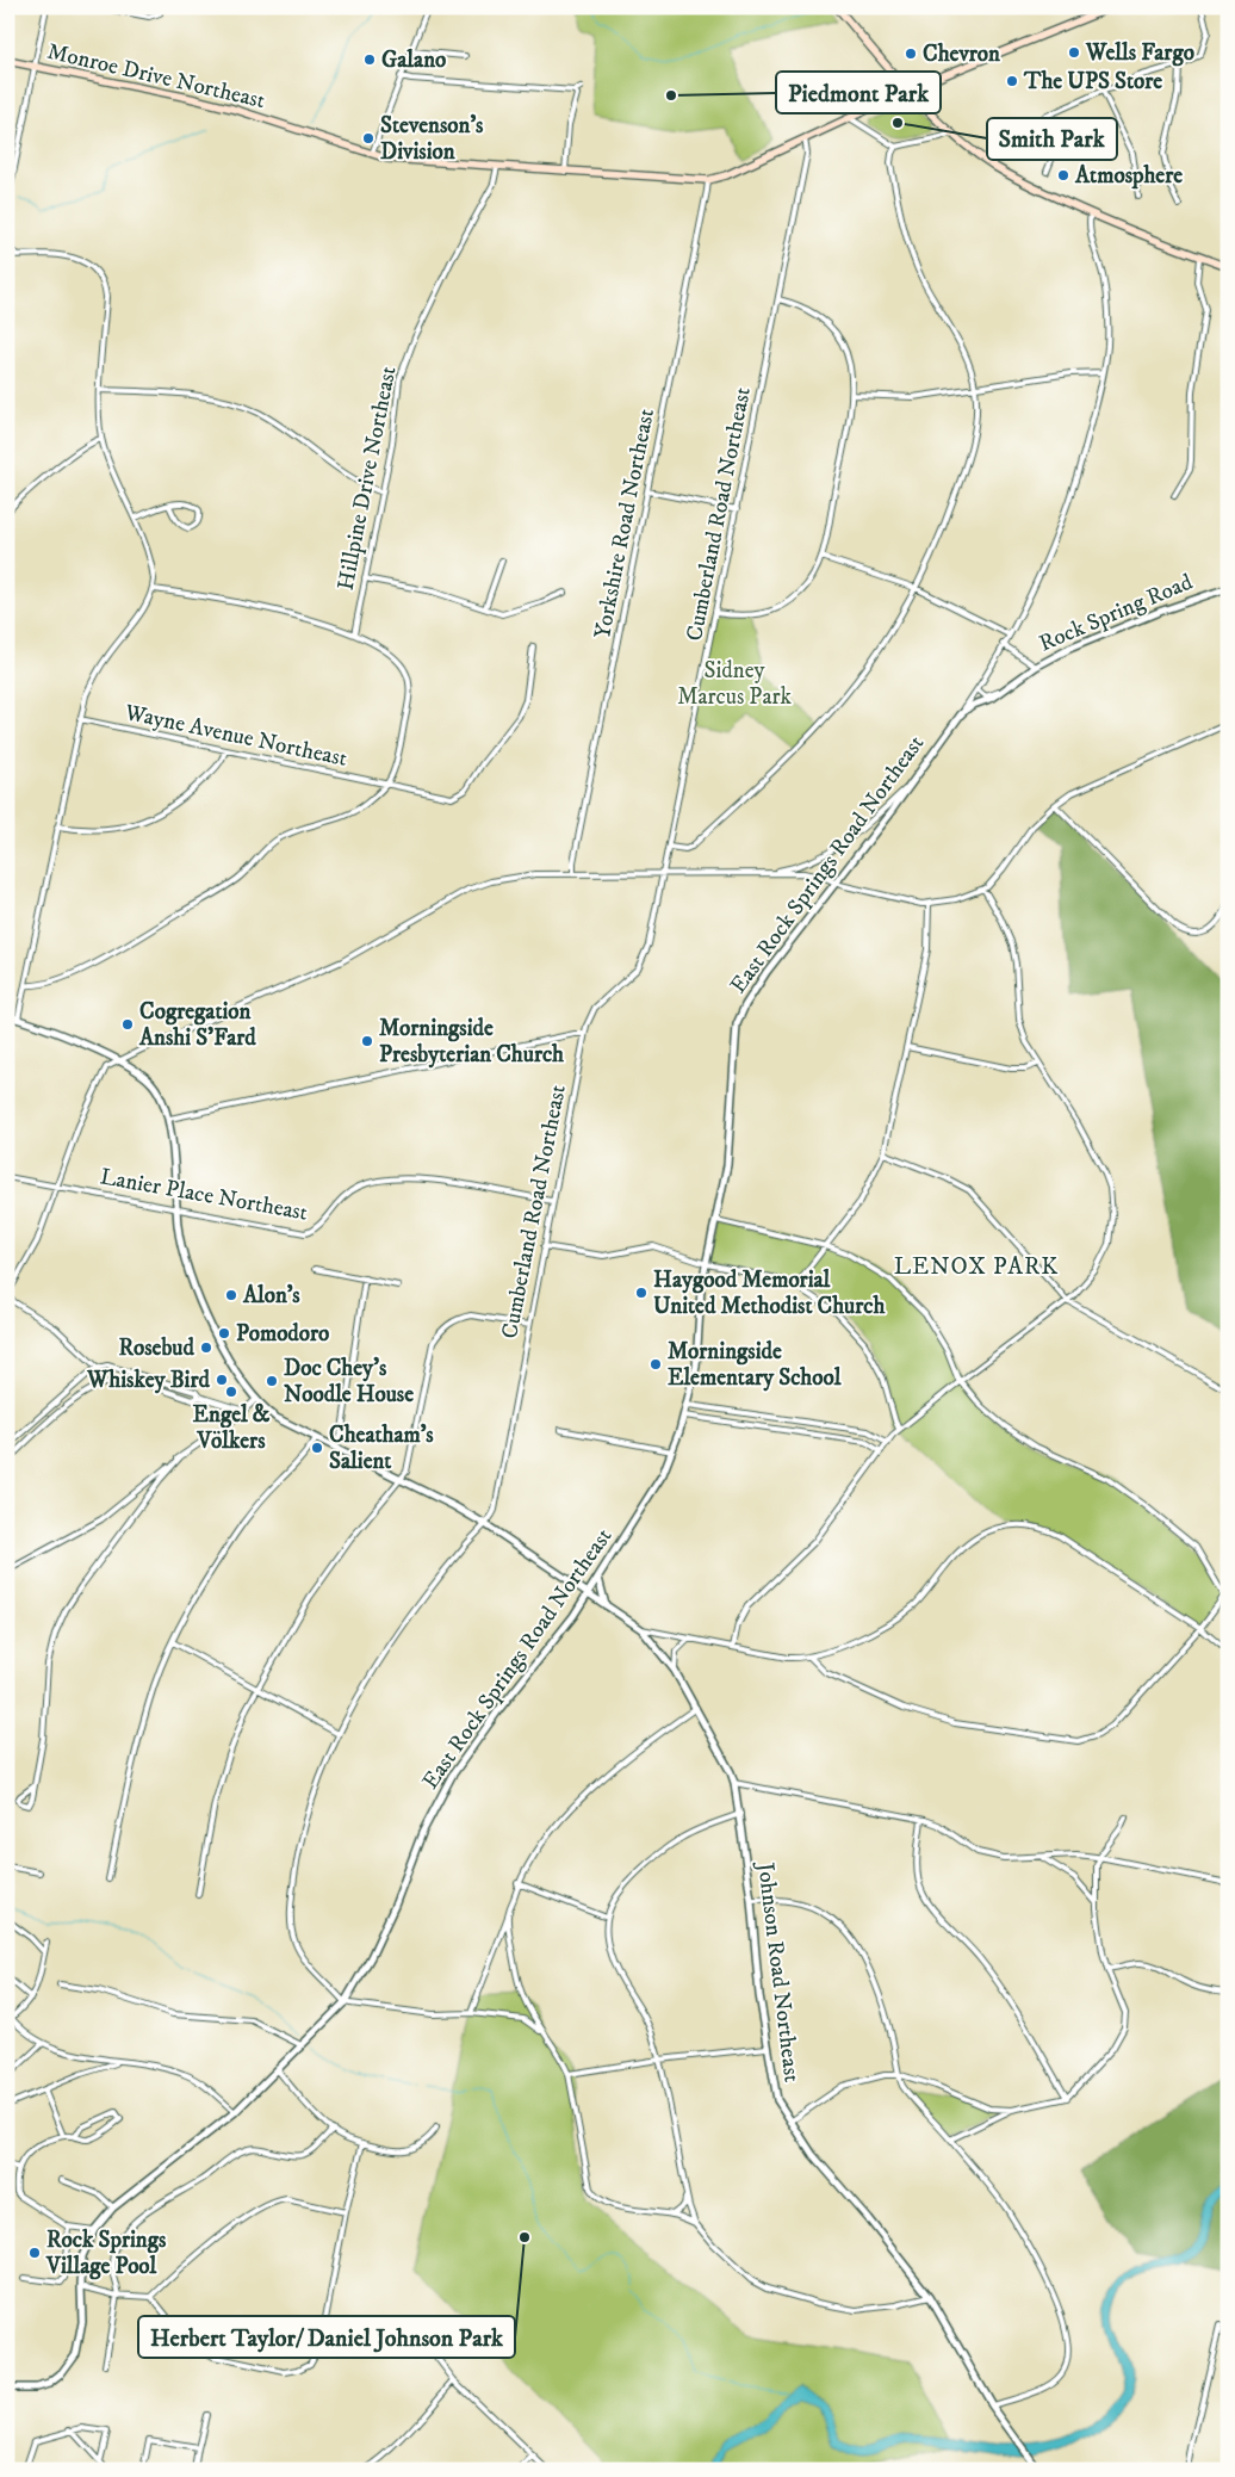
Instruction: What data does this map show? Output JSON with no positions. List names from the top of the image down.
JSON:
{
  "streets": {
    "main road": ["Monroe Drive Northeast"],
    "street": [
      "Hillpine Drive Northeast",
      "Cumberland Road Northeast",
      "Yorkshire Road Northeast",
      "Rock Spring Road",
      "Wayne Avenue Northeast",
      "East Rock Springs Road Northeast",
      "Lanier Place Northeast",
      "Johnson Road Northeast"
    ]
  },
  "crossings": [
    ["Monroe Drive Northeast", "Hillpine Drive Northeast"],
    ["Monroe Drive Northeast", "Cumberland Road Northeast"],
    ["Monroe Drive Northeast", "Yorkshire Road Northeast"],
    ["Cumberland Road Northeast", "East Rock Springs Road Northeast"],
    ["Cumberland Road Northeast", "Lanier Place Northeast"],
    ["Cumberland Road Northeast", "Johnson Road Northeast"],
    ["Rock Spring Road", "East Rock Springs Road Northeast"],
    ["East Rock Springs Road Northeast", "Johnson Road Northeast"],
    ["Lanier Place Northeast", "Johnson Road Northeast"]
  ],
  "districts": ["LENOX PARK"],
  "parks": ["Sidney Marcus Park"],
  "places": [
    "Wells Fargo",
    "Chevron",
    "Galano",
    "The UPS Store",
    "Piedmont Park",
    "Smith Park",
    "Stevenson's Division",
    "Atmosphere",
    "Cogregation Anshi S'Fard",
    "Morningside Presbyterian Church",
    "Haygood Memorial United Methodist Church",
    "Alon's",
    "Pomodoro",
    "Rosebud",
    "Morningside Elementary School",
    "Whiskey Bird",
    "Doc Chey's Noodle House",
    "Engel & Völkers",
    "Cheatham's Salient",
    "Herbert Taylor/ Daniel Johnson Park",
    "Rock Springs Village Pool"
  ]
}
